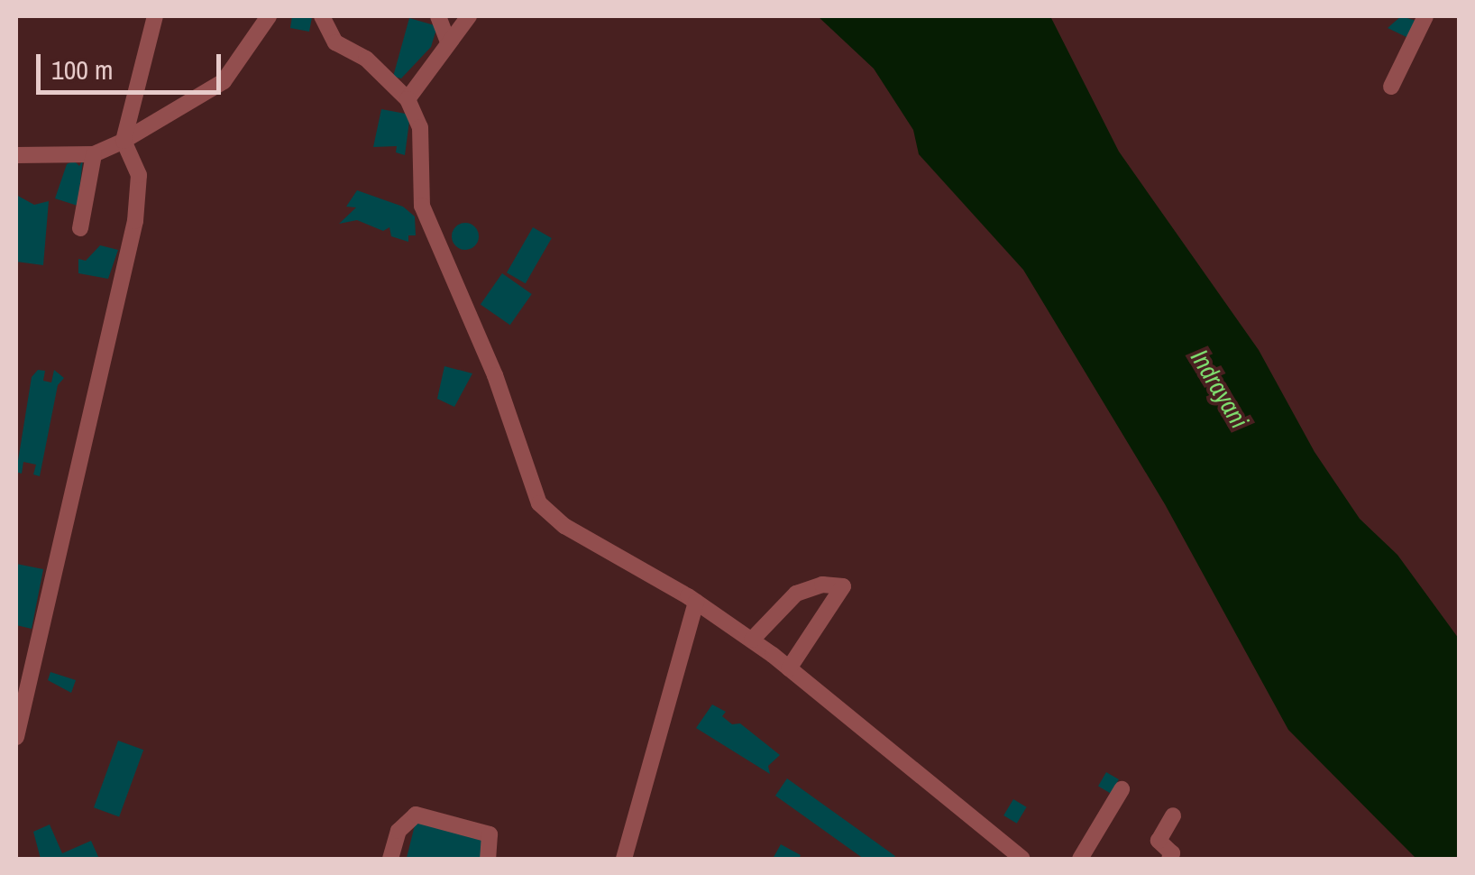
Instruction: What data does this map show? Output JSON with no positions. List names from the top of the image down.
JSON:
{
  "water": ["Indrayani"],
  "scale_bar": "100 m"
}
